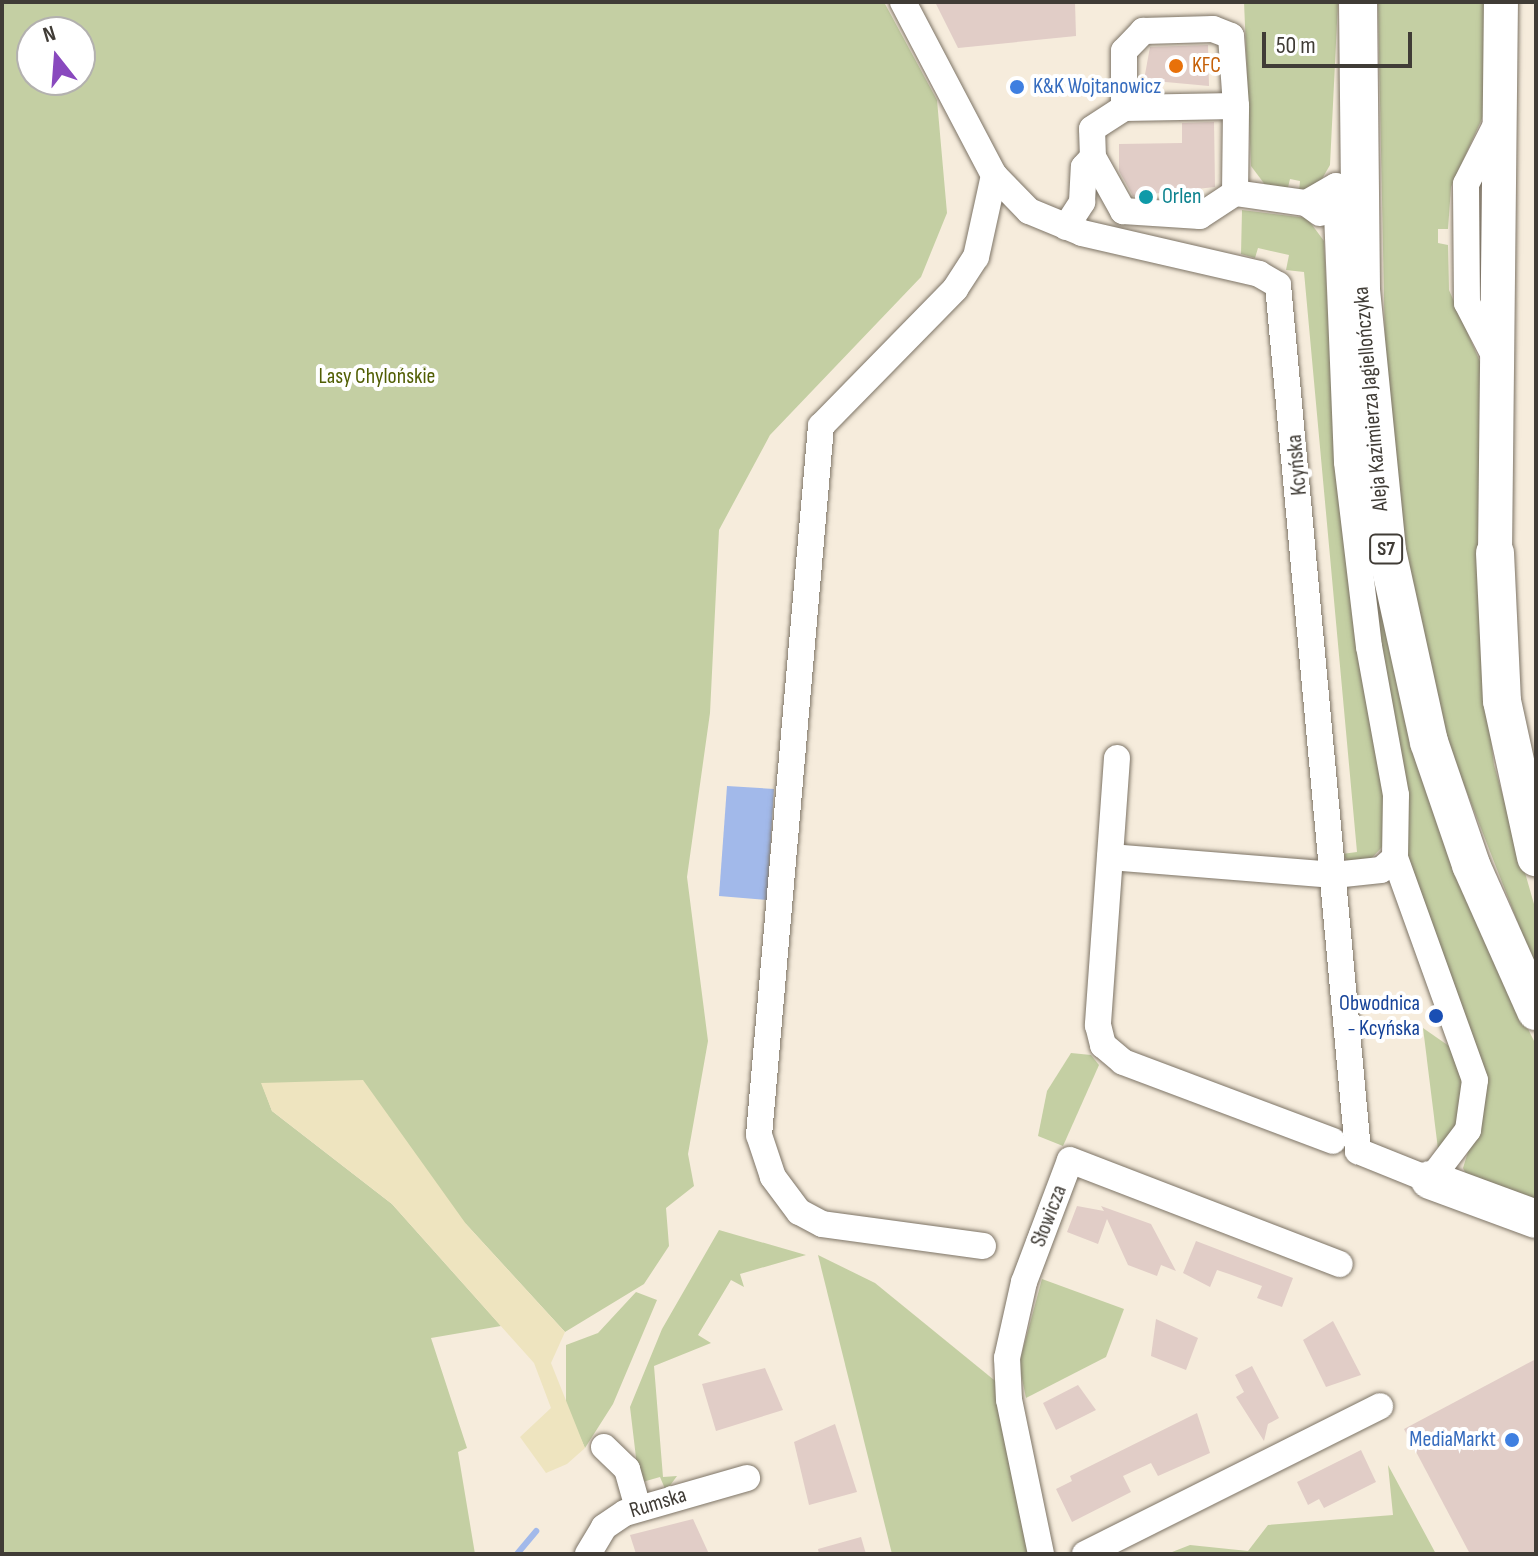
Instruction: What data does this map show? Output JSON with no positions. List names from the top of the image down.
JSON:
{
  "streets": {
    "highway": ["Aleja Kazimierza Jagiellończyka", "S7"],
    "street": ["Kcyńska", "Słowicza", "Rumska"]
  },
  "parks": ["Lasy Chylońskie"],
  "places": [
    "KFC",
    "K&K Wojtanowicz",
    "Orlen",
    "Obwodnica - Kcyńska",
    "MediaMarkt"
  ],
  "scale_bar": "50 m",
  "north": "top"
}
